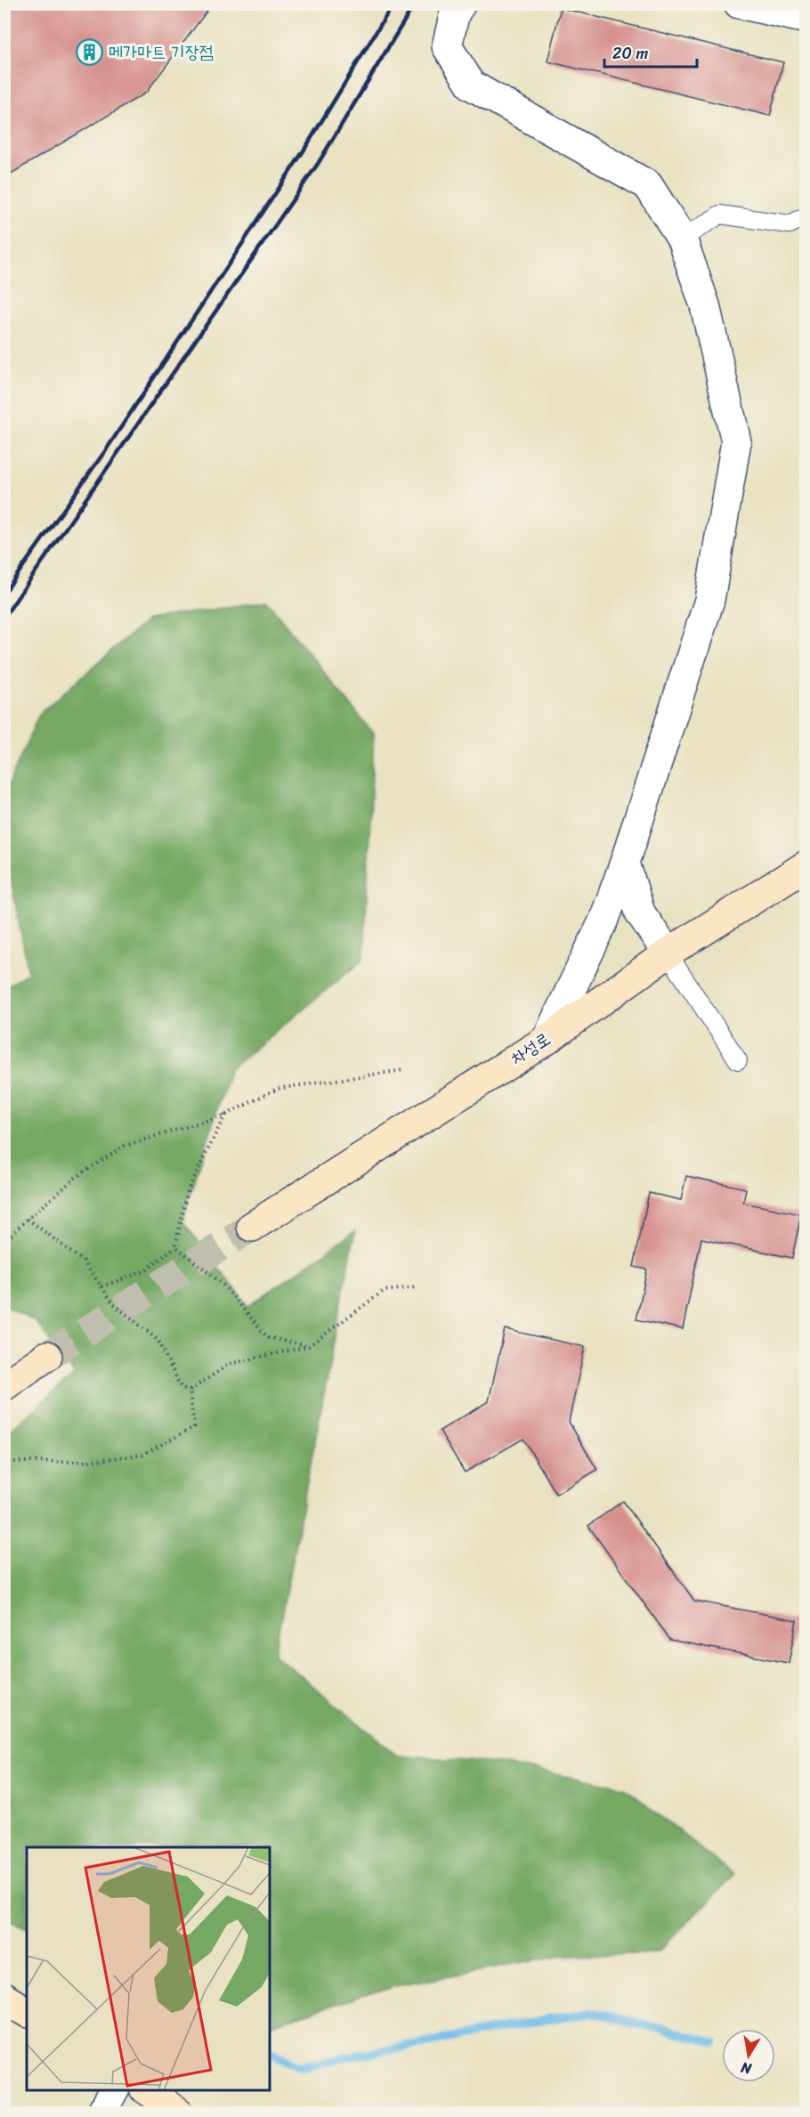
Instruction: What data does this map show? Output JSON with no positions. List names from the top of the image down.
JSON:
{
  "streets": {
    "main road": ["차성로"]
  },
  "places": {
    "building": ["메가마트 기장점"]
  },
  "scale_bar": "20 m",
  "north": "bottom"
}
